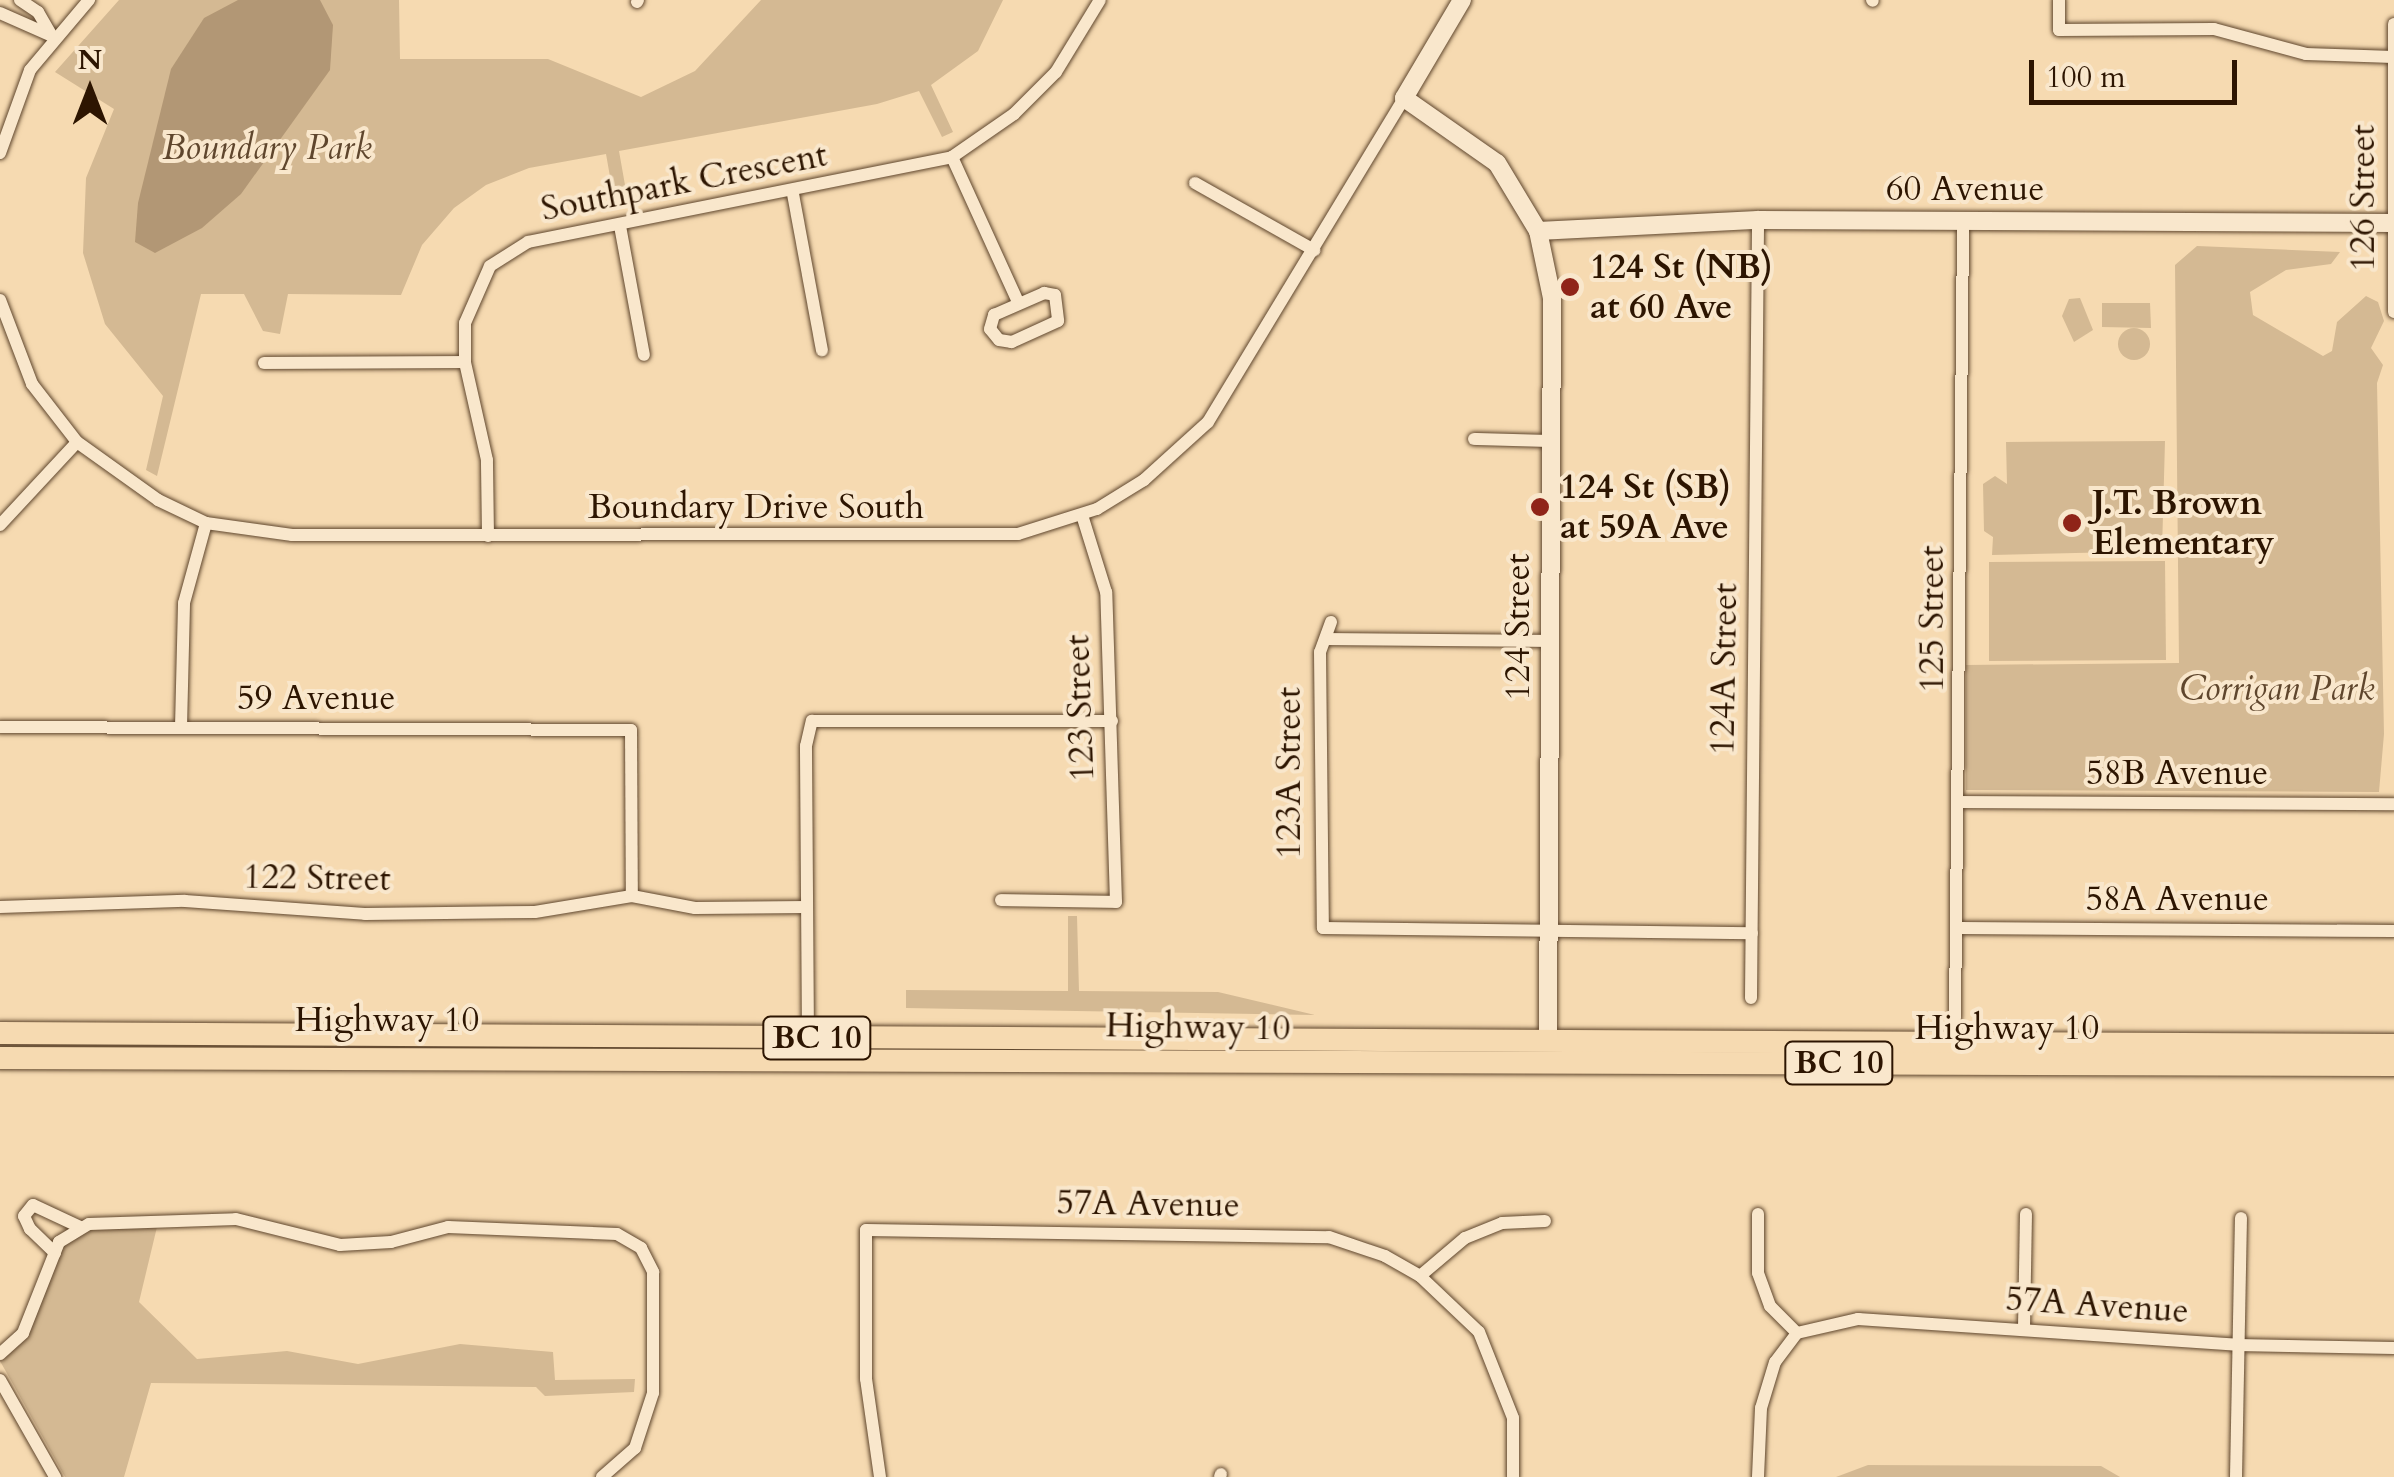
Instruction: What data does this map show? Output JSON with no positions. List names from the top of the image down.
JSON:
{
  "streets": {
    "highway": ["Highway 10", "BC 10"],
    "street": [
      "Southpark Crescent",
      "60 Avenue",
      "126 Street",
      "Boundary Drive South",
      "125 Street",
      "124 Street",
      "124A Street",
      "59 Avenue",
      "123 Street",
      "123A Street",
      "58B Avenue",
      "122 Street",
      "58A Avenue",
      "57A Avenue"
    ]
  },
  "crossings": [
    ["Southpark Crescent", "Boundary Drive South"],
    ["60 Avenue", "126 Street"],
    ["60 Avenue", "125 Street"],
    ["60 Avenue", "124 Street"],
    ["60 Avenue", "124A Street"],
    ["Boundary Drive South", "124 Street"],
    ["Boundary Drive South", "123 Street"],
    ["125 Street", "58B Avenue"],
    ["125 Street", "58A Avenue"],
    ["124 Street", "123A Street"],
    ["124 Street", "Highway 10"],
    ["59 Avenue", "122 Street"]
  ],
  "parks": ["Boundary Park", "Corrigan Park"],
  "places": ["124 St (NB) at 60 Ave", "124 St (SB) at 59A Ave", "J.T. Brown Elementary"],
  "scale_bar": "100 m",
  "north": "top"
}
